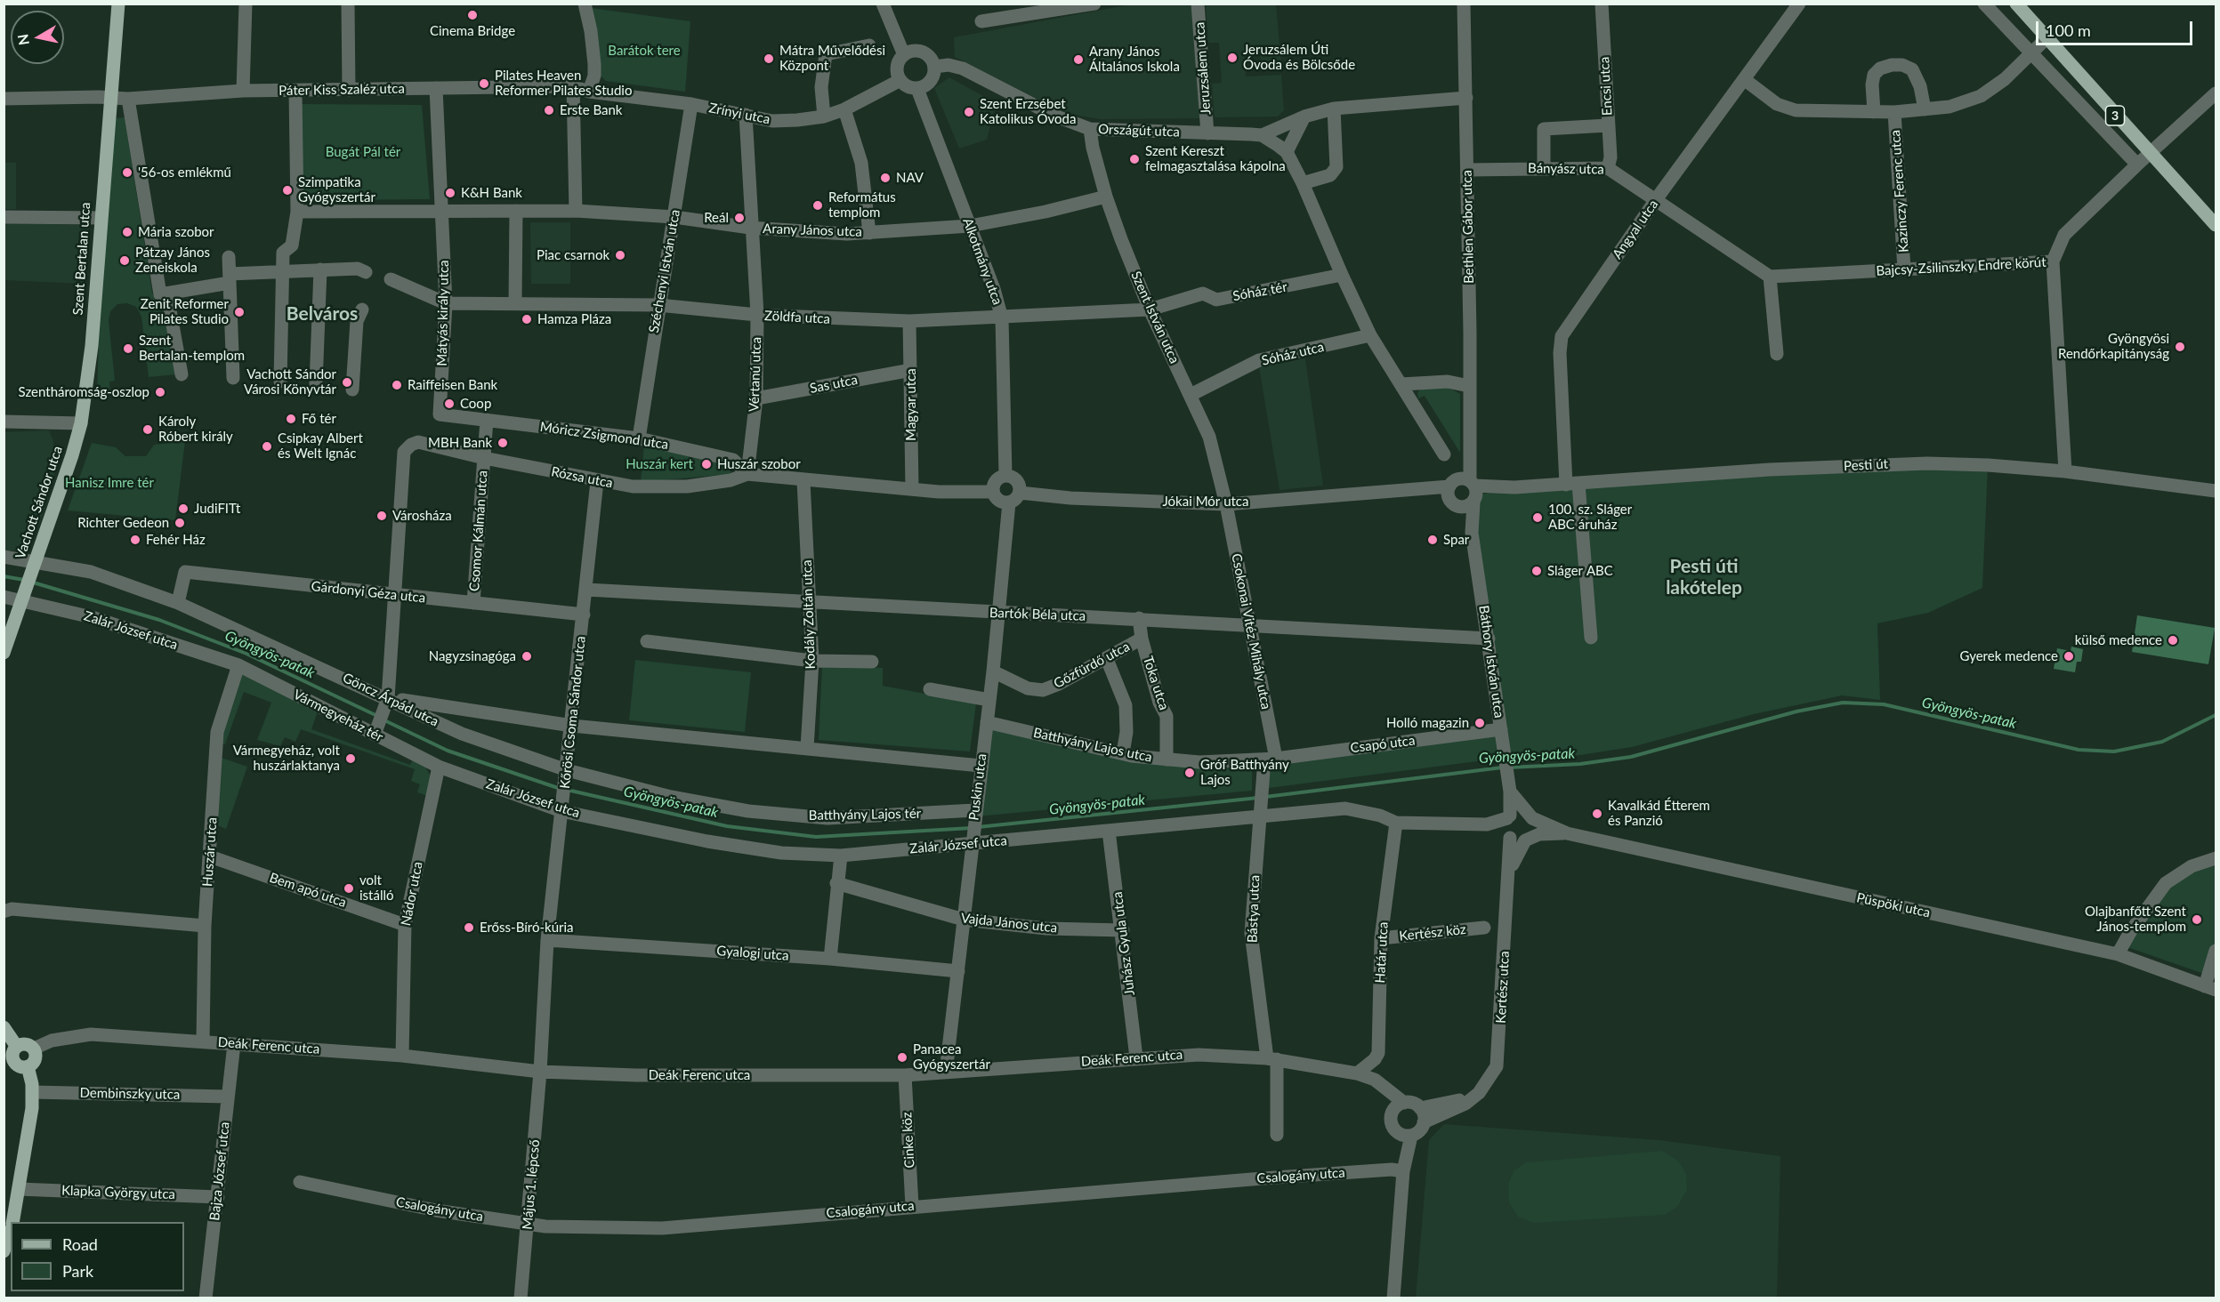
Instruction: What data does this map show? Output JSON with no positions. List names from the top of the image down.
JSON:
{
  "streets": {
    "main road": ["3", "Szent Bertalan utca", "Vachott Sándor utca"],
    "street": [
      "Jeruzsálem utca",
      "Encsi utca",
      "Páter Kiss Szaléz utca",
      "Zrínyi utca",
      "Országút utca",
      "Bányász utca",
      "Kazinczy Ferenc utca",
      "Bethlen Gábor utca",
      "Angyal utca",
      "Arany János utca",
      "Alkotmány utca",
      "Bajcsy-Zsilinszky Endre körút",
      "Széchenyi István utca",
      "Sóház tér",
      "Mátyás király utca",
      "Zöldfa utca",
      "Szent István utca",
      "Sóház utca",
      "Vértanú utca",
      "Sas utca",
      "Magyar utca",
      "Móricz Zsigmond utca",
      "Pesti út",
      "Rózsa utca",
      "Jókai Mór utca",
      "Csomor Kálmán utca",
      "Gárdonyi Géza utca",
      "Kodály Zoltán utca",
      "Bartók Béla utca",
      "Zalár József utca",
      "Csokonai Vitéz Mihály utca",
      "Báthory István utca",
      "Gőzfürdő utca",
      "Toka utca",
      "Göncz Árpád utca",
      "Kőrösi Csoma Sándor utca",
      "Vármegyeház tér",
      "Csapó utca",
      "Batthyány Lajos utca",
      "Puskin utca",
      "Batthyány Lajos tér",
      "Huszár utca",
      "Bem apó utca",
      "Nádor utca",
      "Püspöki utca",
      "Bástya utca",
      "Vajda János utca",
      "Kertész köz",
      "Juhász Gyula utca",
      "Határ utca",
      "Gyalogi utca",
      "Kertész utca",
      "Deák Ferenc utca",
      "Dembinszky utca",
      "Cinke köz",
      "Bajza József utca",
      "Csalogány utca",
      "Május 1. lépcső",
      "Klapka György utca"
    ]
  },
  "crossings": [
    ["Jeruzsálem utca", "Országút utca"],
    ["Encsi utca", "Bányász utca"],
    ["Páter Kiss Szaléz utca", "Zrínyi utca"],
    ["Páter Kiss Szaléz utca", "Szent Bertalan utca"],
    ["Zrínyi utca", "Országút utca"],
    ["Zrínyi utca", "Alkotmány utca"],
    ["Zrínyi utca", "Széchenyi István utca"],
    ["Zrínyi utca", "Vértanú utca"],
    ["3", "Bajcsy-Zsilinszky Endre körút"],
    ["Országút utca", "Bethlen Gábor utca"],
    ["Országút utca", "Alkotmány utca"],
    ["Országút utca", "Szent István utca"],
    ["Bányász utca", "Bethlen Gábor utca"],
    ["Bányász utca", "Angyal utca"],
    ["Kazinczy Ferenc utca", "Bajcsy-Zsilinszky Endre körút"],
    ["Bethlen Gábor utca", "Pesti út"],
    ["Bethlen Gábor utca", "Jókai Mór utca"],
    ["Bethlen Gábor utca", "Báthory István utca"],
    ["Angyal utca", "Pesti út"],
    ["Arany János utca", "Alkotmány utca"],
    ["Arany János utca", "Széchenyi István utca"],
    ["Arany János utca", "Mátyás király utca"],
    ["Arany János utca", "Szent István utca"],
    ["Arany János utca", "Vértanú utca"],
    ["Szent Bertalan utca", "Vachott Sándor utca"],
    ["Alkotmány utca", "Zöldfa utca"],
    ["Alkotmány utca", "Jókai Mór utca"],
    ["Alkotmány utca", "Puskin utca"],
    ["Széchenyi István utca", "Zöldfa utca"],
    ["Széchenyi István utca", "Móricz Zsigmond utca"],
    ["Sóház tér", "Zöldfa utca"],
    ["Sóház tér", "Szent István utca"],
    ["Mátyás király utca", "Zöldfa utca"],
    ["Mátyás király utca", "Móricz Zsigmond utca"],
    ["Zöldfa utca", "Szent István utca"],
    ["Zöldfa utca", "Vértanú utca"],
    ["Zöldfa utca", "Magyar utca"],
    ["Szent István utca", "Sóház utca"],
    ["Szent István utca", "Jókai Mór utca"],
    ["Szent István utca", "Csokonai Vitéz Mihály utca"],
    ["Vértanú utca", "Sas utca"],
    ["Vértanú utca", "Móricz Zsigmond utca"],
    ["Vértanú utca", "Rózsa utca"],
    ["Sas utca", "Magyar utca"],
    ["Móricz Zsigmond utca", "Rózsa utca"],
    ["Pesti út", "Jókai Mór utca"],
    ["Pesti út", "Báthory István utca"],
    ["Rózsa utca", "Csomor Kálmán utca"],
    ["Rózsa utca", "Gárdonyi Géza utca"],
    ["Rózsa utca", "Kőrösi Csoma Sándor utca"],
    ["Jókai Mór utca", "Csokonai Vitéz Mihály utca"],
    ["Jókai Mór utca", "Báthory István utca"],
    ["Jókai Mór utca", "Puskin utca"],
    ["Vachott Sándor utca", "Zalár József utca"],
    ["Vachott Sándor utca", "Göncz Árpád utca"],
    ["Csomor Kálmán utca", "Gárdonyi Géza utca"],
    ["Gárdonyi Géza utca", "Göncz Árpád utca"],
    ["Gárdonyi Géza utca", "Kőrösi Csoma Sándor utca"],
    ["Kodály Zoltán utca", "Bartók Béla utca"],
    ["Bartók Béla utca", "Csokonai Vitéz Mihály utca"],
    ["Bartók Béla utca", "Báthory István utca"],
    ["Bartók Béla utca", "Gőzfürdő utca"],
    ["Bartók Béla utca", "Kőrösi Csoma Sándor utca"],
    ["Bartók Béla utca", "Puskin utca"],
    ["Zalár József utca", "Báthory István utca"],
    ["Zalár József utca", "Kőrösi Csoma Sándor utca"],
    ["Zalár József utca", "Vármegyeház tér"],
    ["Zalár József utca", "Puskin utca"],
    ["Zalár József utca", "Huszár utca"],
    ["Zalár József utca", "Nádor utca"],
    ["Zalár József utca", "Bástya utca"],
    ["Zalár József utca", "Juhász Gyula utca"],
    ["Zalár József utca", "Határ utca"],
    ["Zalár József utca", "Kertész utca"],
    ["Csokonai Vitéz Mihály utca", "Csapó utca"],
    ["Csokonai Vitéz Mihály utca", "Batthyány Lajos utca"],
    ["Csokonai Vitéz Mihály utca", "Bástya utca"],
    ["Báthory István utca", "Csapó utca"],
    ["Báthory István utca", "Kertész utca"],
    ["Gőzfürdő utca", "Toka utca"],
    ["Gőzfürdő utca", "Puskin utca"],
    ["Toka utca", "Batthyány Lajos utca"],
    ["Göncz Árpád utca", "Kőrösi Csoma Sándor utca"],
    ["Göncz Árpád utca", "Batthyány Lajos tér"],
    ["Kőrösi Csoma Sándor utca", "Batthyány Lajos tér"],
    ["Kőrösi Csoma Sándor utca", "Gyalogi utca"],
    ["Kőrösi Csoma Sándor utca", "Deák Ferenc utca"],
    ["Kőrösi Csoma Sándor utca", "Május 1. lépcső"],
    ["Vármegyeház tér", "Huszár utca"],
    ["Vármegyeház tér", "Nádor utca"],
    ["Csapó utca", "Batthyány Lajos utca"],
    ["Csapó utca", "Bástya utca"],
    ["Batthyány Lajos utca", "Puskin utca"],
    ["Batthyány Lajos utca", "Bástya utca"],
    ["Puskin utca", "Batthyány Lajos tér"],
    ["Puskin utca", "Vajda János utca"],
    ["Puskin utca", "Gyalogi utca"],
    ["Puskin utca", "Deák Ferenc utca"],
    ["Huszár utca", "Bem apó utca"],
    ["Huszár utca", "Deák Ferenc utca"],
    ["Bem apó utca", "Nádor utca"],
    ["Nádor utca", "Deák Ferenc utca"],
    ["Bástya utca", "Deák Ferenc utca"],
    ["Vajda János utca", "Juhász Gyula utca"],
    ["Kertész köz", "Határ utca"],
    ["Juhász Gyula utca", "Deák Ferenc utca"],
    ["Határ utca", "Deák Ferenc utca"],
    ["Deák Ferenc utca", "Cinke köz"],
    ["Deák Ferenc utca", "Bajza József utca"],
    ["Deák Ferenc utca", "Május 1. lépcső"],
    ["Dembinszky utca", "Bajza József utca"],
    ["Cinke köz", "Csalogány utca"],
    ["Bajza József utca", "Klapka György utca"],
    ["Csalogány utca", "Május 1. lépcső"]
  ],
  "districts": ["Belváros", "Pesti úti lakótelep"],
  "water": ["Gyöngyös-patak"],
  "parks": [
    "Barátok tere",
    "Bugát Pál tér",
    "Huszár kert",
    "Hanisz Imre tér"
  ],
  "places": [
    "Cinema Bridge",
    "Jeruzsálem Úti Óvoda és Bölcsőde",
    "Mátra Művelődési Központ",
    "Arany János Általános Iskola",
    "Pilates Heaven Reformer Pilates Studio",
    "Erste Bank",
    "Szent Erzsébet Katolikus Óvoda",
    "Szent Kereszt felmagasztalása kápolna",
    "'56-os emlékmű",
    "NAV",
    "Szimpatika Gyógyszertár",
    "K&H Bank",
    "Református templom",
    "Reál",
    "Mária szobor",
    "Piac csarnok",
    "Pátzay János Zeneiskola",
    "Zenit Reformer Pilates Studio",
    "Hamza Pláza",
    "Gyöngyösi Rendőrkapitányság",
    "Szent Bertalan-templom",
    "Vachott Sándor Városi Könyvtár",
    "Raiffeisen Bank",
    "Szentháromság-oszlop",
    "Coop",
    "Fő tér",
    "Károly Róbert király",
    "MBH Bank",
    "Csipkay Albert és Welt Ignác",
    "Huszár szobor",
    "JudiFITt",
    "Városháza",
    "100. sz. Sláger ABC áruház",
    "Richter Gedeon",
    "Fehér Ház",
    "Spar",
    "Sláger ABC",
    "külső medence",
    "Nagyzsinagóga",
    "Gyerek medence",
    "Holló magazin",
    "Vármegyeház, volt huszárlaktanya",
    "Gróf Batthyány Lajos",
    "Kavalkád Étterem és Panzió",
    "volt istálló",
    "Olajbanfőtt Szent János-templom",
    "Erőss-Bíró-kúria",
    "Panacea Gyógyszertár"
  ],
  "legend": ["Road", "Park"],
  "scale_bar": "100 m",
  "north": "left"
}
